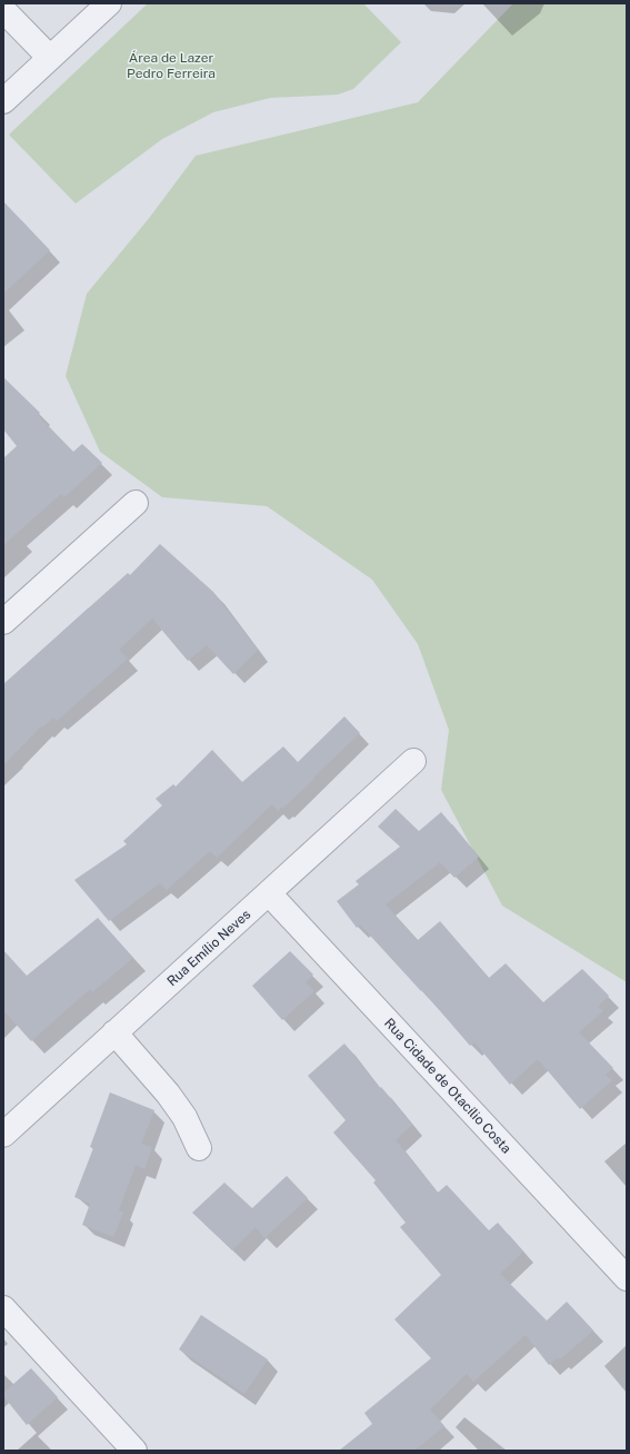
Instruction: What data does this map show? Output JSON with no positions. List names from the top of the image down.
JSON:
{
  "streets": {
    "street": ["Rua Emílio Neves", "Rua Cidade de Otacílio Costa"]
  },
  "crossings": [
    ["Rua Emílio Neves", "Rua Cidade de Otacílio Costa"]
  ],
  "parks": ["Área de Lazer Pedro Ferreira"]
}
